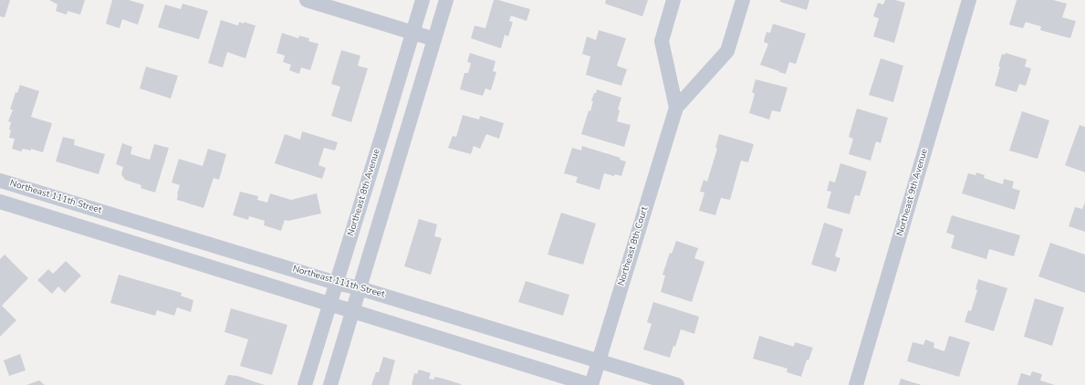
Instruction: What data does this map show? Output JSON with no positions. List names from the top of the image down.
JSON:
{
  "streets": {
    "street": [
      "Northeast 8th Avenue",
      "Northeast 9th Avenue",
      "Northeast 111th Street",
      "Northeast 8th Court"
    ]
  },
  "crossings": [
    ["Northeast 8th Avenue", "Northeast 111th Street"],
    ["Northeast 111th Street", "Northeast 8th Court"]
  ]
}
